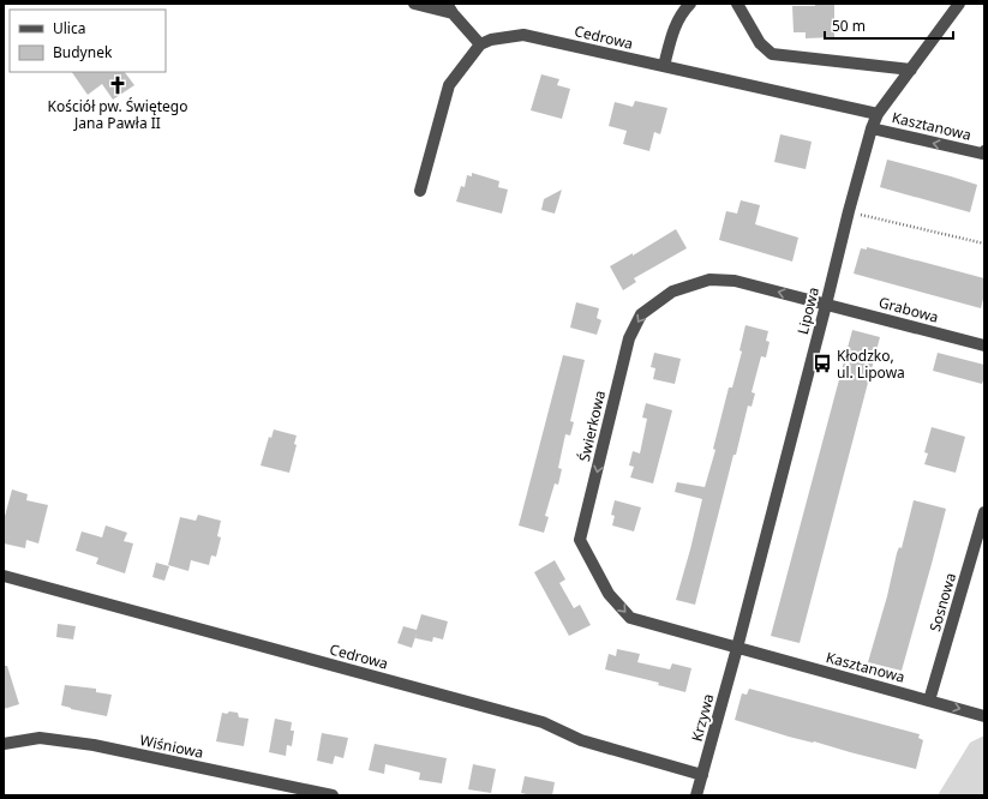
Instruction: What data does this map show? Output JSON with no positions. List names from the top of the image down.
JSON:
{
  "streets": {
    "street": [
      "Cedrowa",
      "Kasztanowa",
      "Grabowa",
      "Lipowa",
      "Świerkowa",
      "Sosnowa",
      "Krzywa",
      "Wiśniowa"
    ]
  },
  "crossings": [
    ["Cedrowa", "Lipowa"],
    ["Cedrowa", "Krzywa"],
    ["Kasztanowa", "Lipowa"],
    ["Kasztanowa", "Świerkowa"],
    ["Kasztanowa", "Sosnowa"],
    ["Kasztanowa", "Krzywa"],
    ["Grabowa", "Lipowa"],
    ["Grabowa", "Świerkowa"],
    ["Lipowa", "Świerkowa"],
    ["Lipowa", "Krzywa"],
    ["Świerkowa", "Krzywa"]
  ],
  "places": {
    "church": ["Kościół pw. Świętego Jana Pawła II"],
    "bus stop": ["Kłodzko, ul. Lipowa"]
  },
  "legend": ["Ulica", "Budynek"],
  "scale_bar": "50 m"
}
